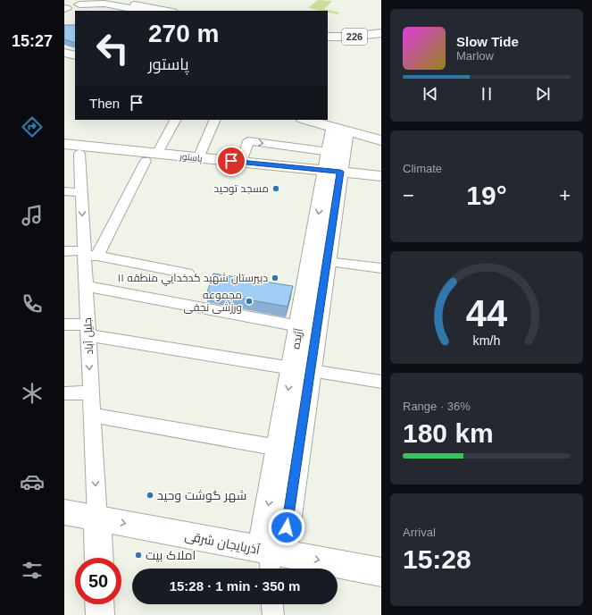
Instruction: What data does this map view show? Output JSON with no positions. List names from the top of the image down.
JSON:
{
  "streets": {
    "main road": [
      "226",
      "پاستور",
      "آژیده",
      "آذربایجان شرقی"
    ],
    "street": ["جلیل آباد"]
  },
  "crossings": [
    ["پاستور", "جلیل آباد"],
    ["پاستور", "آژیده"],
    ["جلیل آباد", "آذربایجان شرقی"],
    ["آژیده", "آذربایجان شرقی"]
  ],
  "one_way": ["جلیل آباد", "آذربایجان شرقی"],
  "places": [
    "مسجد توحید",
    "دبيرستان شهيد كدخدايي منطقه ١١",
    "مجموعه ورزشی نجفی",
    "شهر گوشت وحید",
    "املاک بیت"
  ],
  "page": {
    "tabs": "15:27",
    "turn": ["270 m", "پاستور"],
    "song": ["Slow Tide", "Marlow"],
    "then": "Then",
    "tile": [
      "Climate",
      ["Range · 36%", "180 km"],
      ["Arrival", "15:28"]
    ],
    "heat": ["−", "19°", "+"],
    "limit": "50",
    "trip": "15:28 · 1 min · 350 m",
    "gauge": ["44", "km/h"]
  }
}
